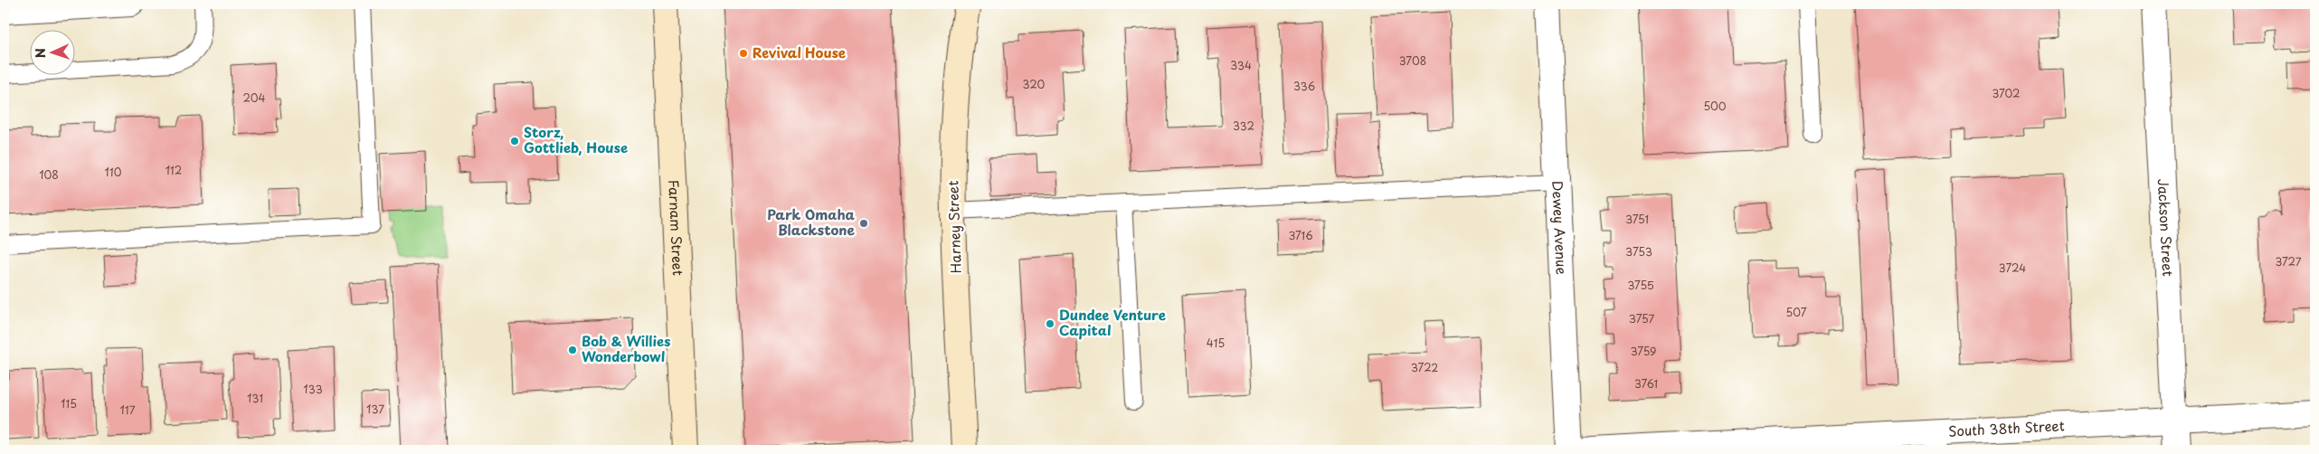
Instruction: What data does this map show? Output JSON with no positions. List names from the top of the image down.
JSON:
{
  "streets": {
    "main road": ["Farnam Street", "Harney Street"],
    "street": ["Dewey Avenue", "Jackson Street", "South 38th Street"]
  },
  "crossings": [
    ["Jackson Street", "South 38th Street"]
  ],
  "places": [
    "Revival House",
    "Storz, Gottlieb, House",
    "Park Omaha Blackstone",
    "Dundee Venture Capital",
    "Bob & Willies Wonderbowl"
  ],
  "house_numbers": [
    "3708",
    "334",
    "320",
    "336",
    "3702",
    "204",
    "500",
    "332",
    "112",
    "110",
    "108",
    "3751",
    "3716",
    "3753",
    "3727",
    "3724",
    "3755",
    "507",
    "3757",
    "415",
    "3759",
    "3722",
    "3761",
    "133",
    "131",
    "115",
    "137",
    "117"
  ],
  "north": "left"
}
